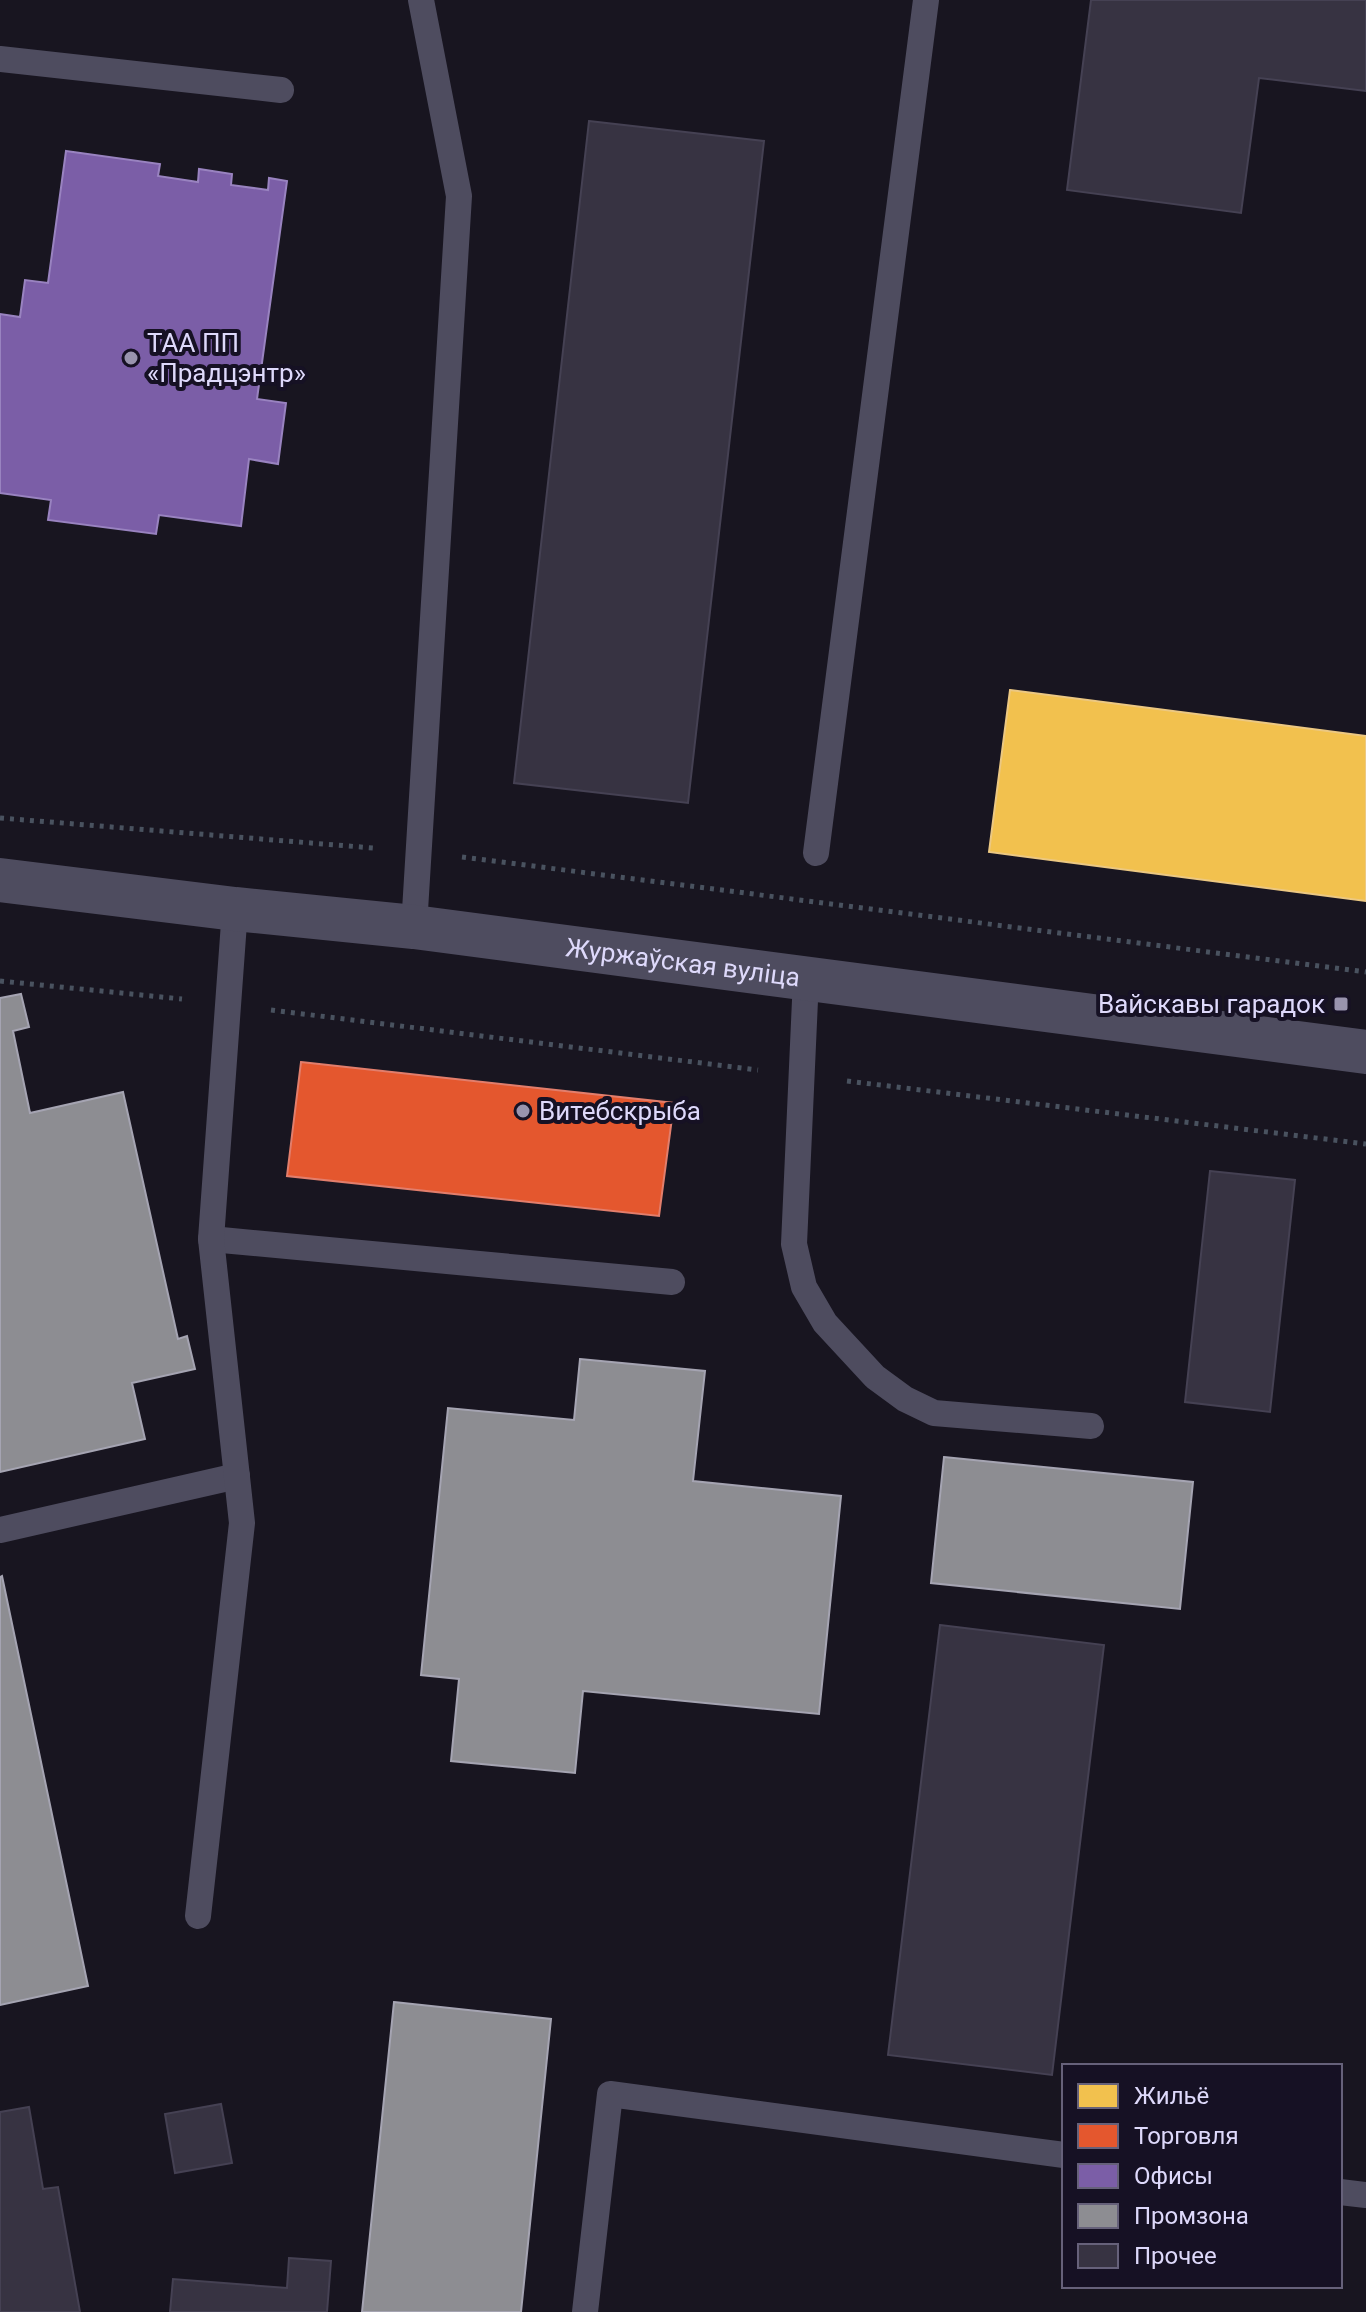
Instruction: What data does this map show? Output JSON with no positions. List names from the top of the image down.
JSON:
{
  "streets": {
    "street": ["Журжаўская вуліца"]
  },
  "places": {
    "other": ["ТАА ПП «Прадцэнтр»", "Витебскрыба"],
    "transit": ["Вайскавы гарадок"]
  },
  "legend": [
    "Жильё",
    "Торговля",
    "Офисы",
    "Промзона",
    "Прочее"
  ]
}
